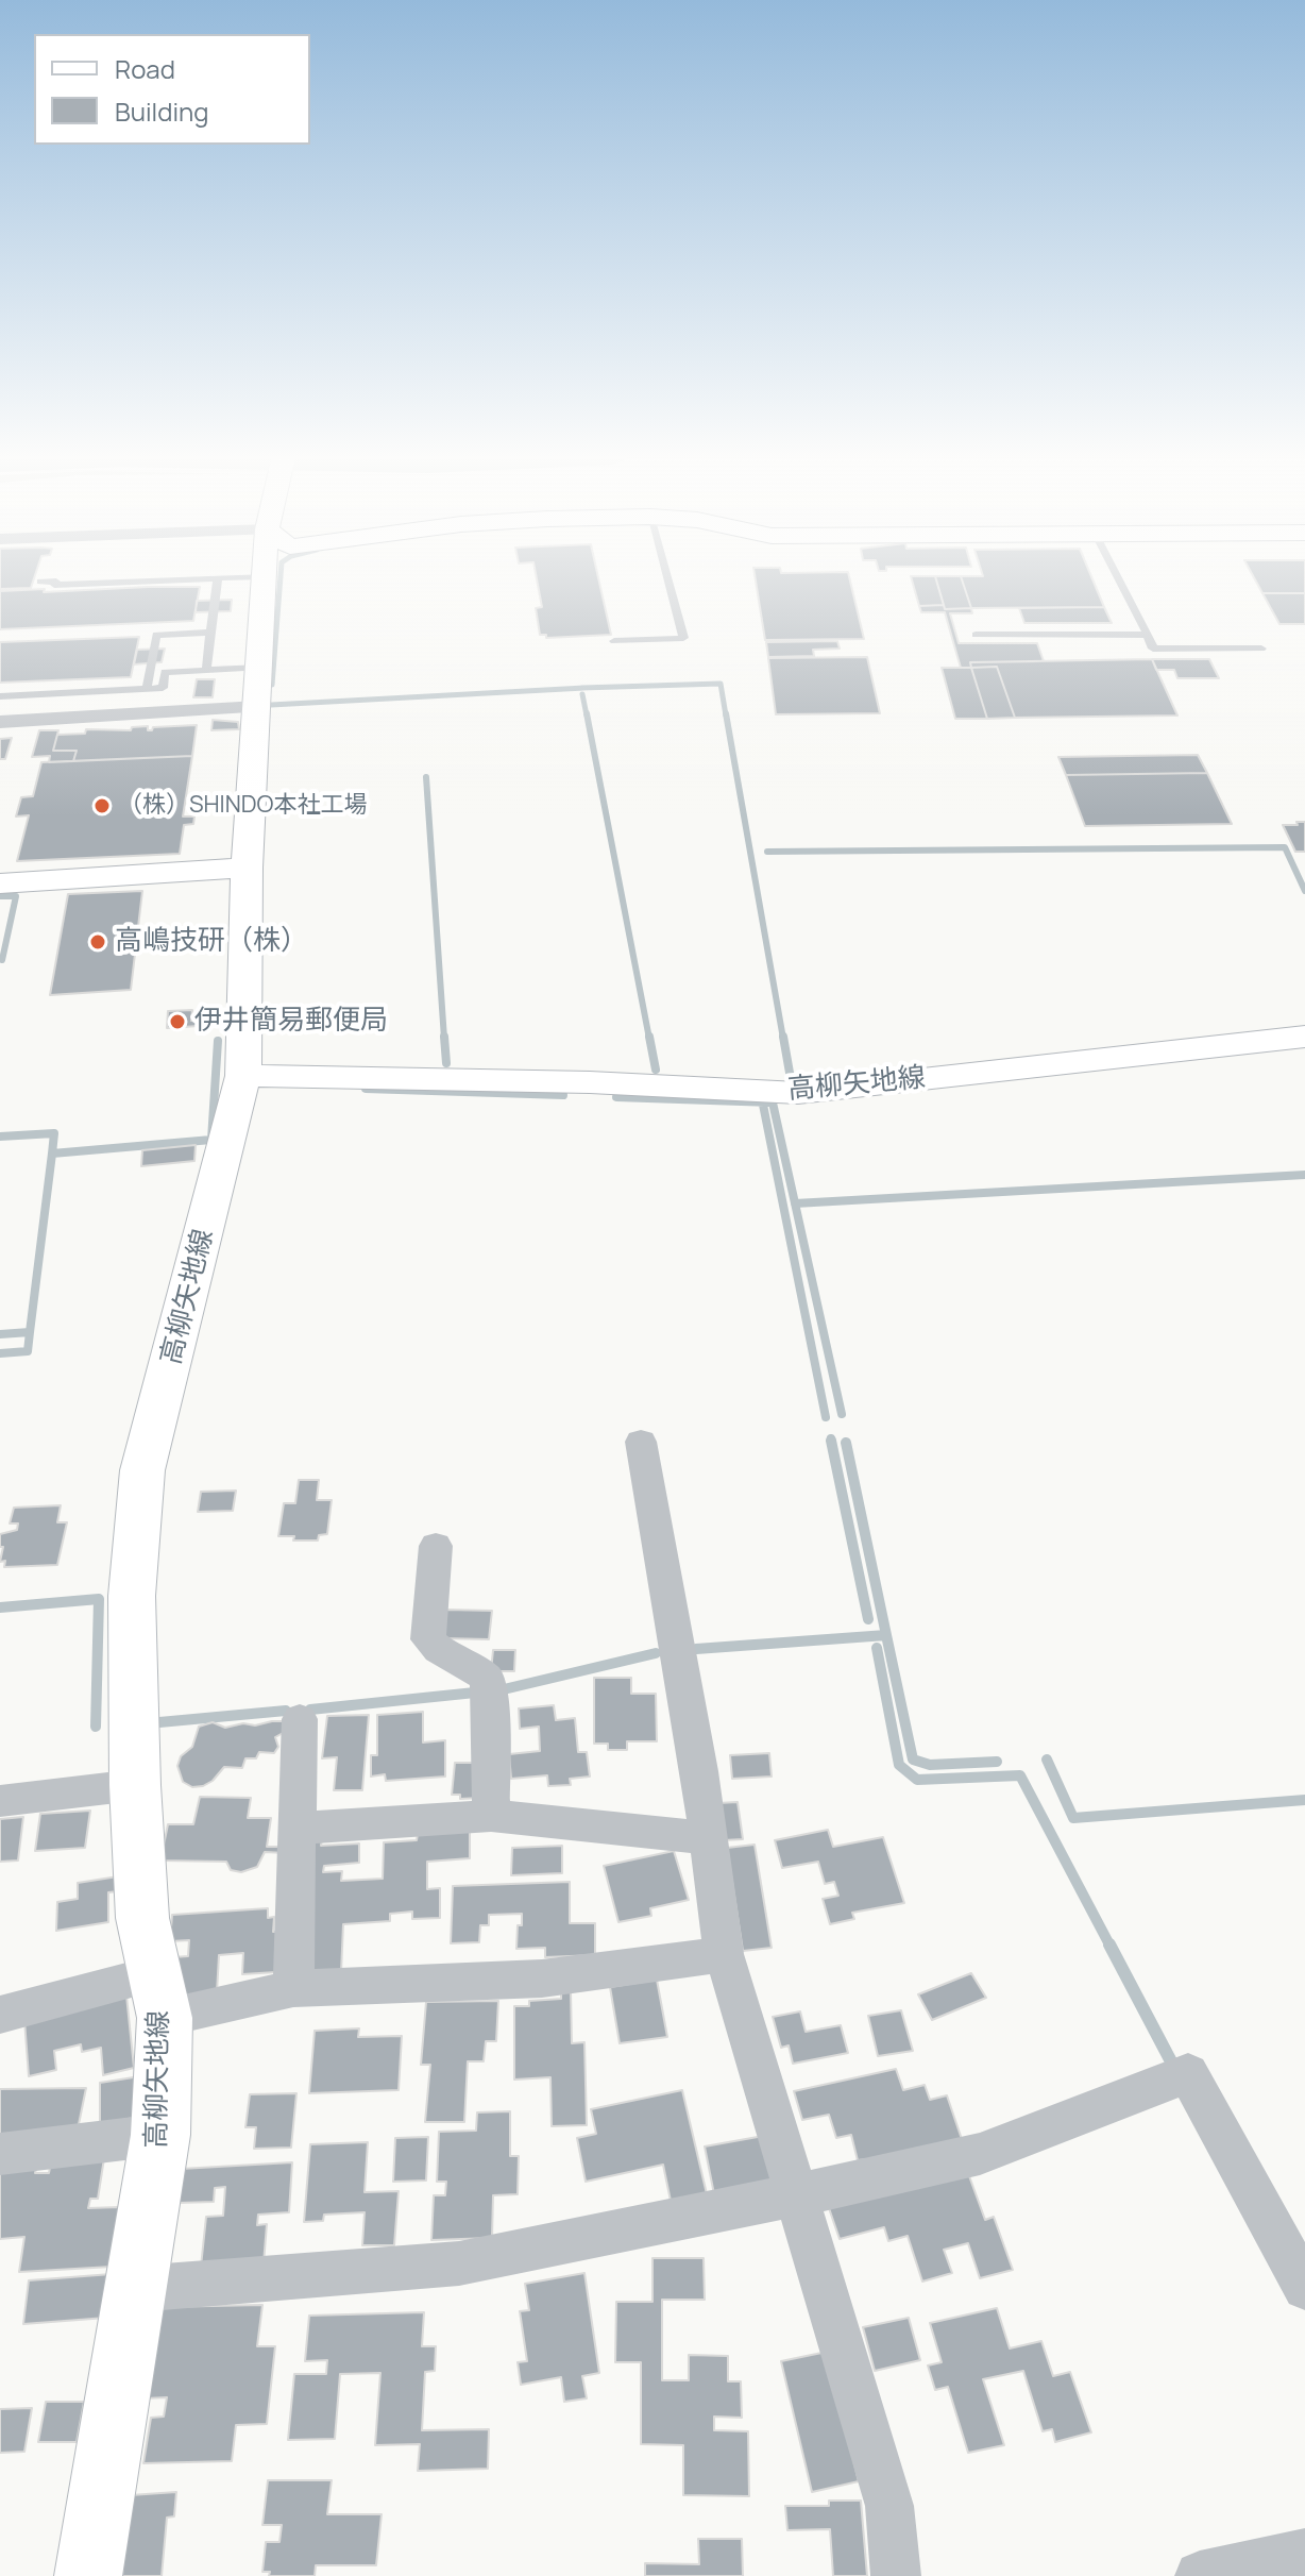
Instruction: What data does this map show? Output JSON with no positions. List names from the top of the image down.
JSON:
{
  "streets": {
    "street": ["高柳矢地線"]
  },
  "places": ["（株）SHINDO本社工場", "高嶋技研（株）", "伊井簡易郵便局"],
  "legend": ["Road", "Building"]
}
